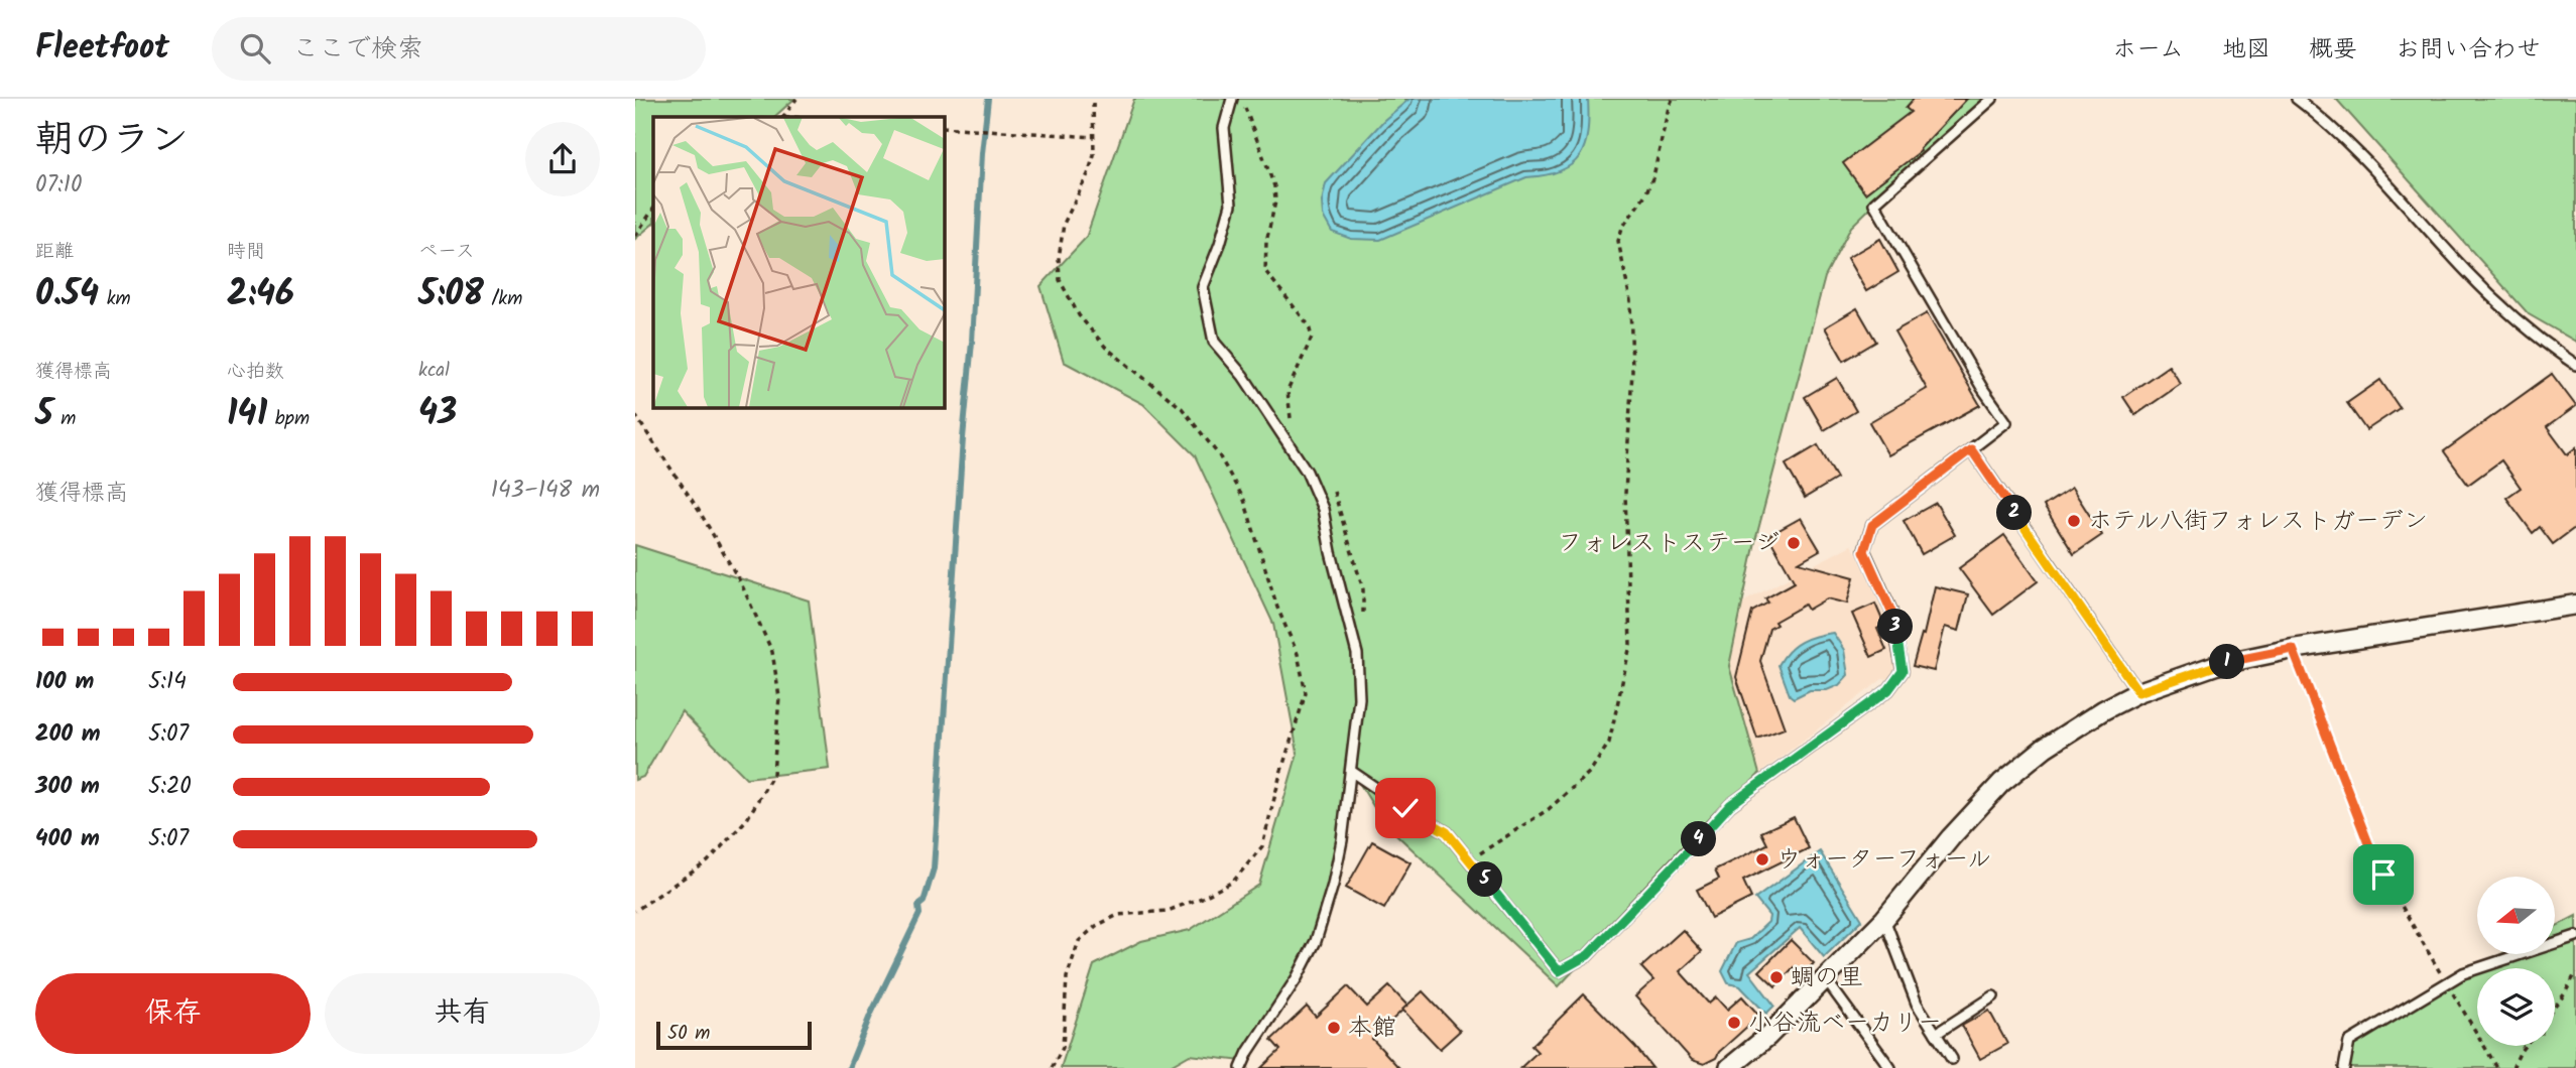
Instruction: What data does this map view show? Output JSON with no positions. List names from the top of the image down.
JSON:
{
  "places": [
    "ホテル八街フォレストガーデン",
    "フォレストステージ",
    "ウォーターフォール",
    "蜩の里",
    "小谷流ベーカリー",
    "本館"
  ],
  "scale_bar": "50 m",
  "north": "left",
  "page": {
    "header": "Fleetfoot",
    "search": "ここで検索",
    "nav": [
      "ホーム",
      "地図",
      "概要",
      "お問い合わせ"
    ],
    "heading": ["朝のラン", "07:10"],
    "stats": [
      ["距離", "0.54 km"],
      ["時間", "2:46"],
      ["ペース", "5:08 /km"],
      ["獲得標高", "5 m"],
      ["心拍数", "141 bpm"],
      ["kcal", "43"]
    ],
    "chart": ["獲得標高", "143–148 m"],
    "pins": [
      "2",
      "3",
      "1",
      "4",
      "5"
    ],
    "list": [
      {
        "name": "100 m",
        "note": "5:14"
      },
      {
        "name": "200 m",
        "note": "5:07"
      },
      {
        "name": "300 m",
        "note": "5:20"
      },
      {
        "name": "400 m",
        "note": "5:07"
      }
    ],
    "buttons": ["保存", "共有"],
    "scale": "50 m"
  }
}
